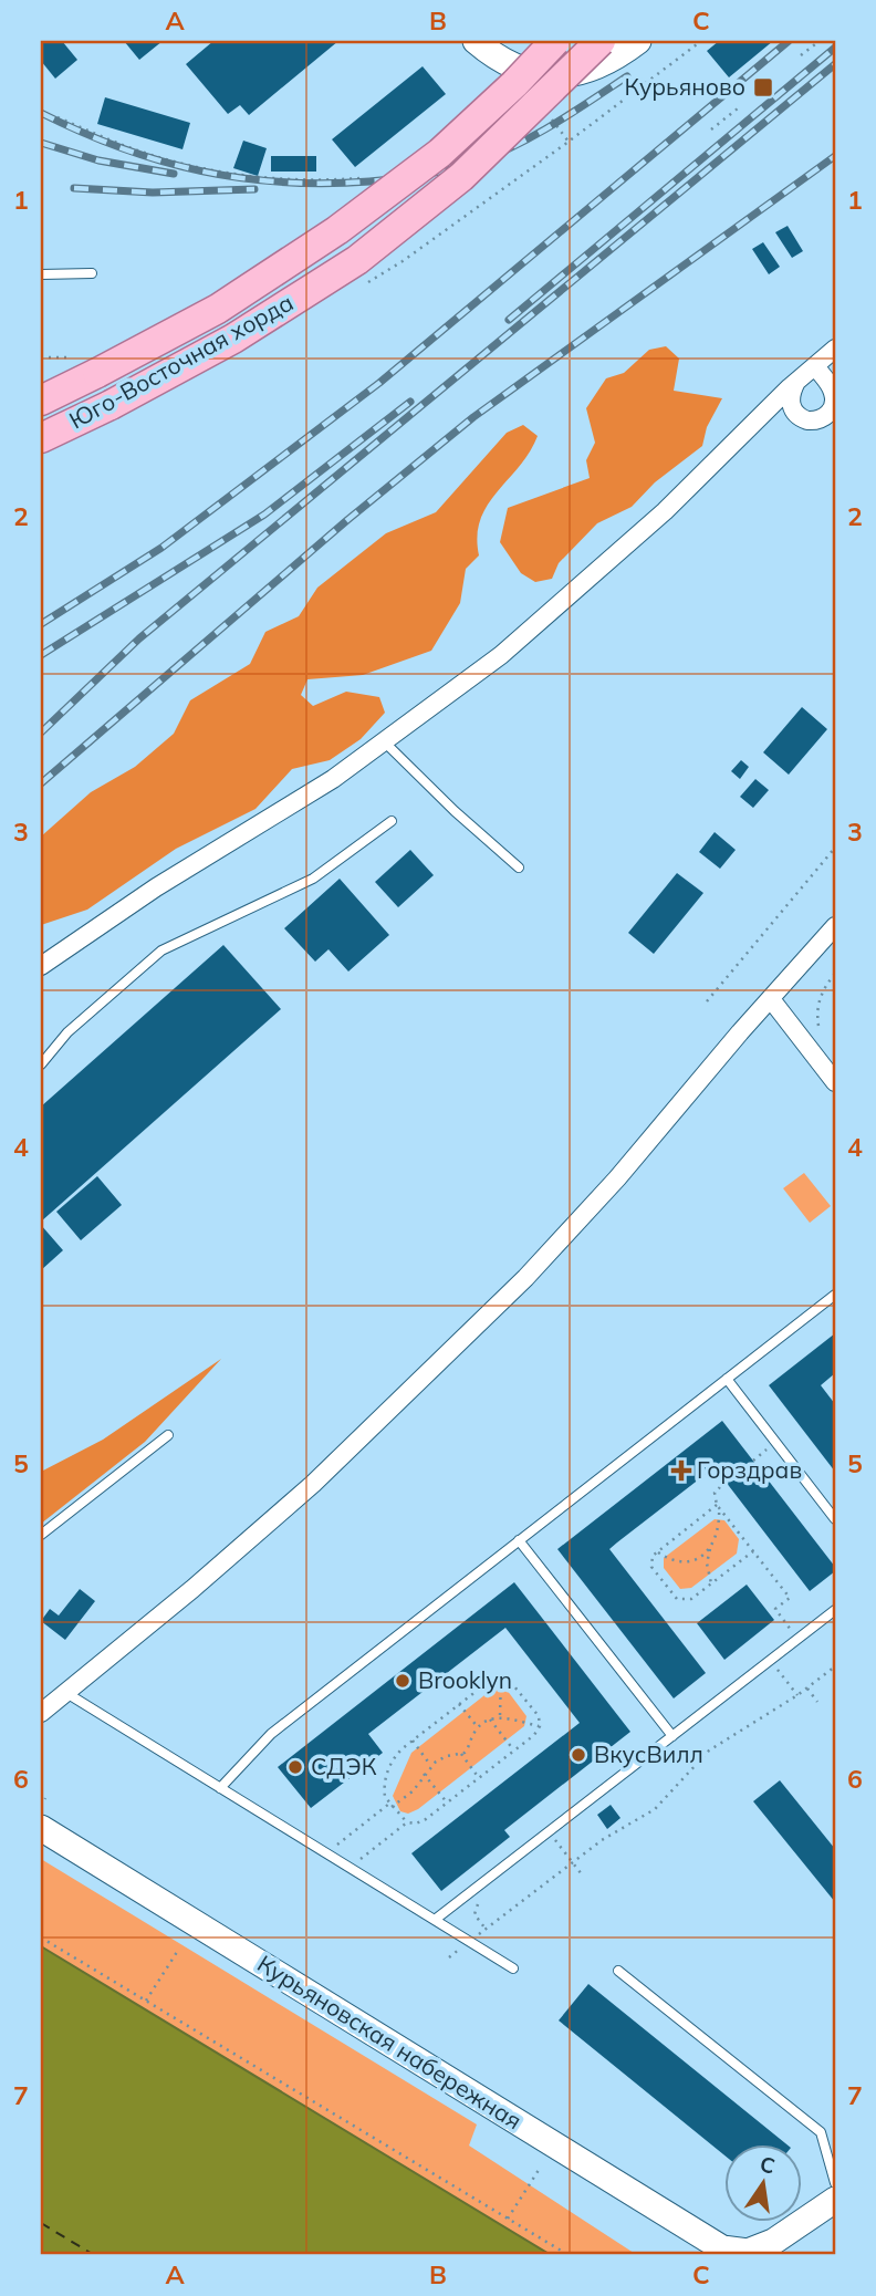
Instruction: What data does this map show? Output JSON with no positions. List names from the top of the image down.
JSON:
{
  "streets": {
    "main road": ["Юго-Восточная хорда", "Курьяновская набережная"]
  },
  "places": {
    "transit": ["Курьяново"],
    "health": ["Горздрав"],
    "other": ["Brooklyn", "ВкусВилл", "СДЭК"]
  },
  "north": "top",
  "grid": {
    "columns": ["A", "B", "C"],
    "rows": [
      "1",
      "2",
      "3",
      "4",
      "5",
      "6",
      "7"
    ]
  }
}
